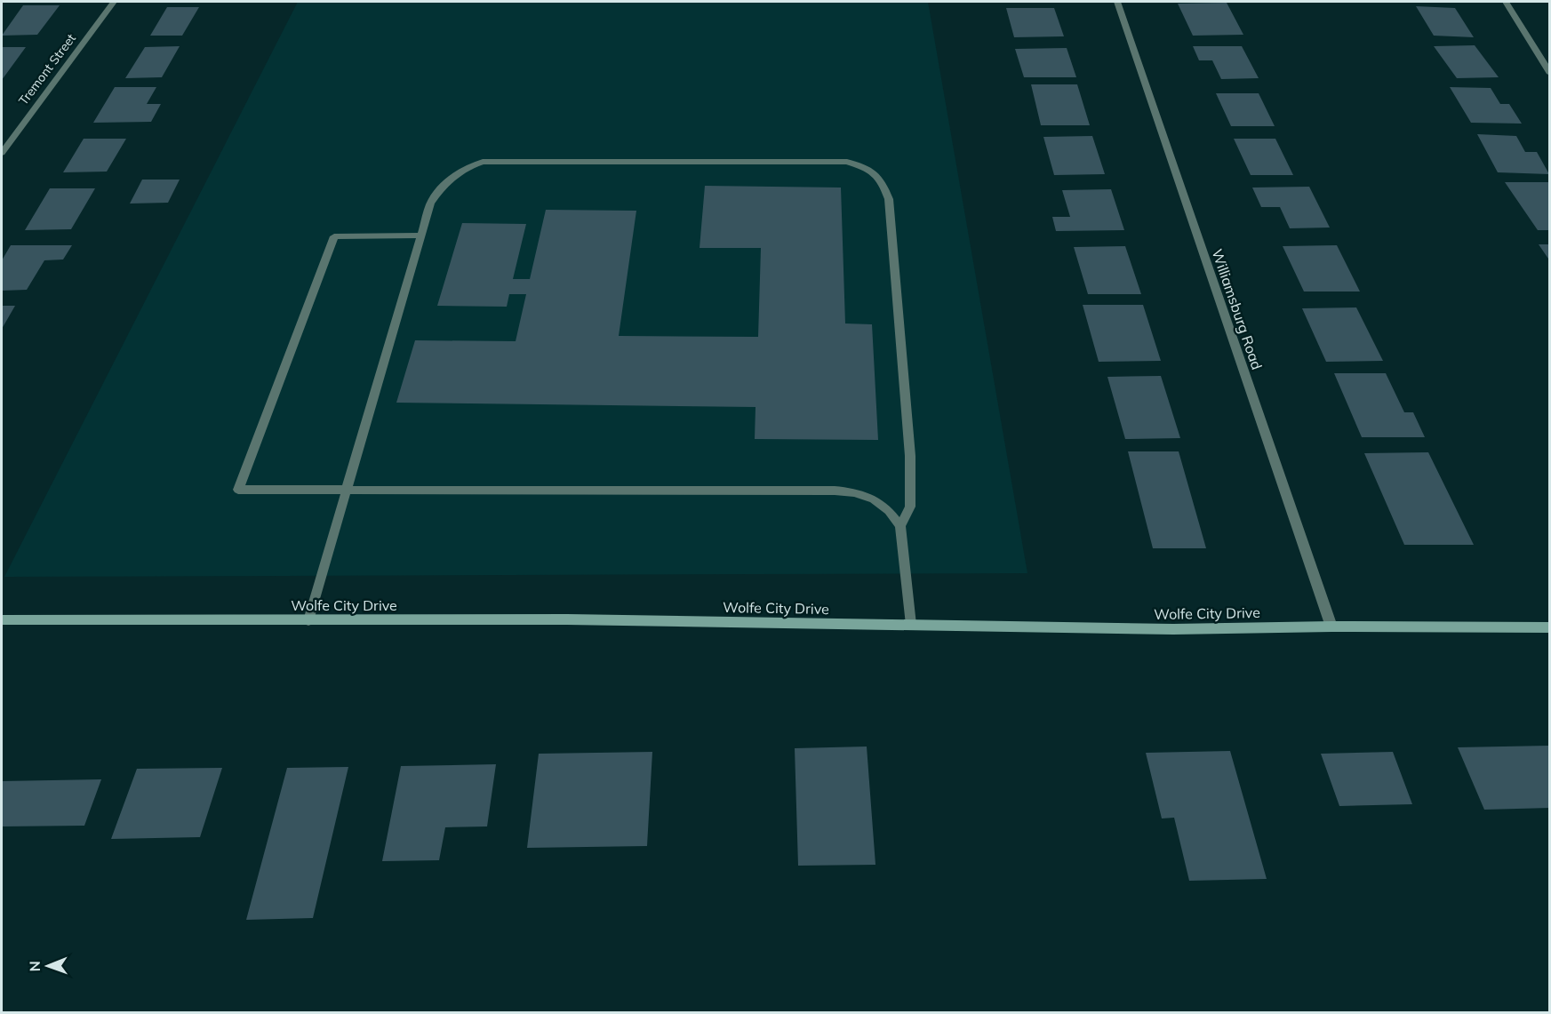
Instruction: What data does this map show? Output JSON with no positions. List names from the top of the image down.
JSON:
{
  "streets": {
    "main road": ["Wolfe City Drive"],
    "street": ["Tremont Street", "Williamsburg Road"]
  },
  "crossings": [
    ["Williamsburg Road", "Wolfe City Drive"]
  ],
  "north": "left"
}
